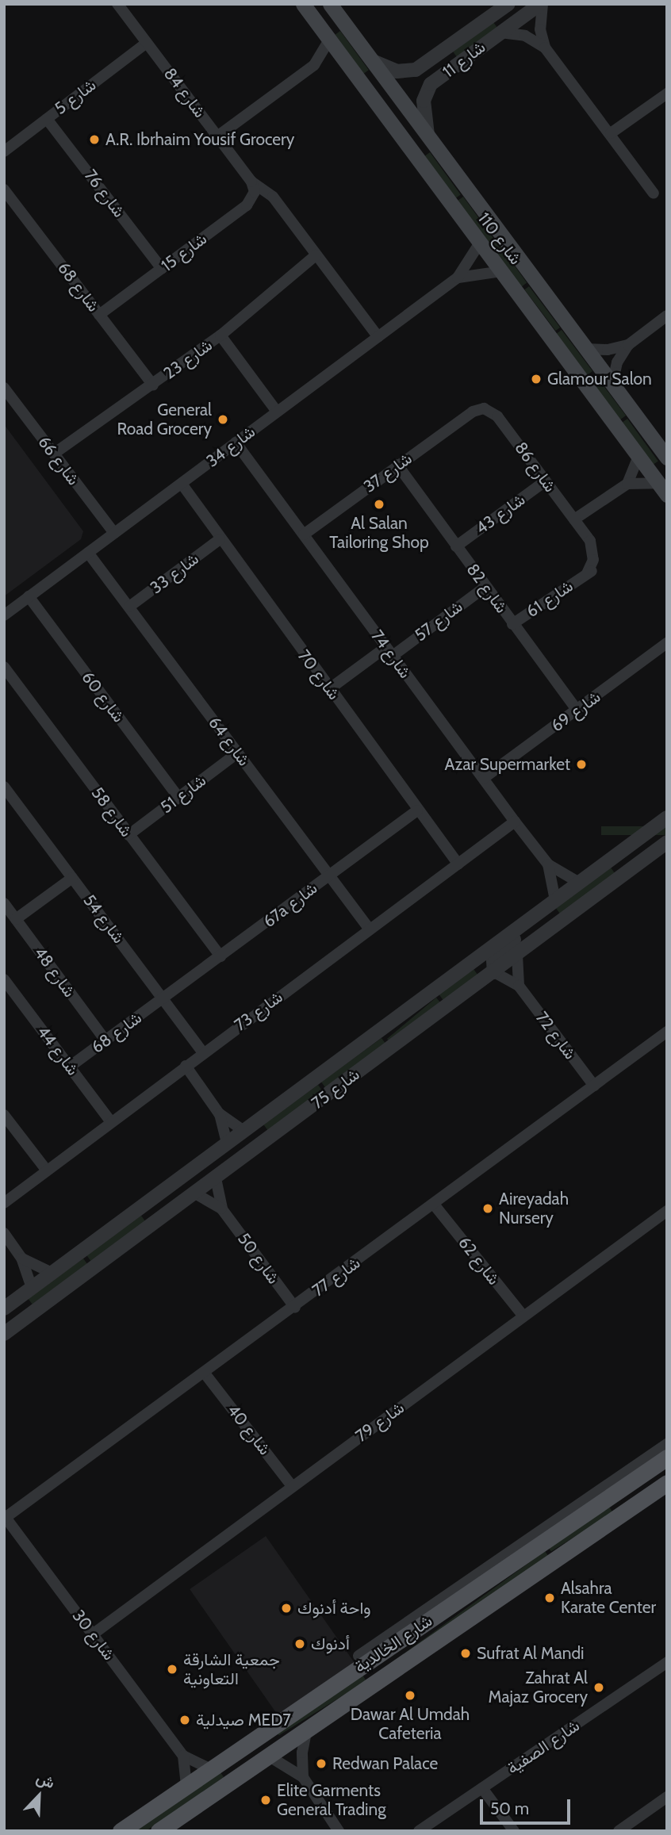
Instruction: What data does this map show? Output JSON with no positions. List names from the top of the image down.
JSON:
{
  "streets": {
    "main road": ["شارع 110", "شارع الخالدية"],
    "street": [
      "شارع 11",
      "شارع 84",
      "شارع 5",
      "شارع 76",
      "شارع 15",
      "شارع 68",
      "شارع 23",
      "شارع 34",
      "شارع 66",
      "شارع 86",
      "شارع 37",
      "شارع 43",
      "شارع 33",
      "شارع 82",
      "شارع 61",
      "شارع 57",
      "شارع 74",
      "شارع 70",
      "شارع 60",
      "شارع 69",
      "شارع 64",
      "شارع 51",
      "شارع 58",
      "67a شارع",
      "شارع 54",
      "شارع 48",
      "شارع 73",
      "شارع 72",
      "شارع 44",
      "شارع 75",
      "شارع 50",
      "شارع 62",
      "شارع 77",
      "شارع 79",
      "شارع 40",
      "شارع 30",
      "شارع الصفية"
    ]
  },
  "crossings": [
    ["شارع 11", "شارع 110"],
    ["شارع 84", "شارع 5"],
    ["شارع 84", "شارع 15"],
    ["شارع 84", "شارع 23"],
    ["شارع 84", "شارع 34"],
    ["شارع 5", "شارع 76"],
    ["شارع 76", "شارع 15"],
    ["شارع 110", "شارع 34"],
    ["شارع 15", "شارع 68"],
    ["شارع 68", "شارع 23"],
    ["شارع 68", "67a شارع"],
    ["شارع 68", "شارع 54"],
    ["شارع 68", "شارع 48"],
    ["شارع 68", "شارع 44"],
    ["شارع 23", "شارع 66"],
    ["شارع 34", "شارع 66"],
    ["شارع 34", "شارع 74"],
    ["شارع 34", "شارع 70"],
    ["شارع 34", "شارع 60"],
    ["شارع 34", "شارع 64"],
    ["شارع 86", "شارع 37"],
    ["شارع 86", "شارع 43"],
    ["شارع 86", "شارع 61"],
    ["شارع 37", "شارع 82"],
    ["شارع 37", "شارع 74"],
    ["شارع 43", "شارع 82"],
    ["شارع 33", "شارع 70"],
    ["شارع 33", "شارع 64"],
    ["شارع 82", "شارع 61"],
    ["شارع 82", "شارع 57"],
    ["شارع 82", "شارع 69"],
    ["شارع 57", "شارع 74"],
    ["شارع 57", "شارع 70"],
    ["شارع 74", "شارع 69"],
    ["شارع 74", "شارع 73"],
    ["شارع 74", "شارع 75"],
    ["شارع 70", "67a شارع"],
    ["شارع 70", "شارع 73"],
    ["شارع 60", "شارع 51"],
    ["شارع 64", "شارع 51"],
    ["شارع 64", "67a شارع"],
    ["شارع 64", "شارع 73"],
    ["شارع 51", "شارع 58"],
    ["شارع 58", "67a شارع"],
    ["67a شارع", "شارع 54"],
    ["شارع 54", "شارع 73"],
    ["شارع 73", "شارع 44"],
    ["شارع 72", "شارع 75"],
    ["شارع 72", "شارع 77"],
    ["شارع 75", "شارع 50"],
    ["شارع 50", "شارع 77"],
    ["شارع 62", "شارع 77"],
    ["شارع 62", "شارع 79"],
    ["شارع 77", "شارع 40"],
    ["شارع 77", "شارع 30"],
    ["شارع 79", "شارع 40"],
    ["شارع 79", "شارع 30"],
    ["شارع 30", "شارع الخالدية"]
  ],
  "places": [
    "A.R. Ibrhaim Yousif Grocery",
    "Glamour Salon",
    "General Road Grocery",
    "Al Salan Tailoring Shop",
    "Azar Supermarket",
    "Aireyadah Nursery",
    "Alsahra Karate Center",
    "واحة أدنوك",
    "أدنوك",
    "Sufrat Al Mandi",
    "جمعية الشارقة التعاونية",
    "Zahrat Al Majaz Grocery",
    "Dawar Al Umdah Cafeteria",
    "صيدلية MED7",
    "Redwan Palace",
    "Elite Garments General Trading"
  ],
  "scale_bar": "50 m",
  "north": "top right"
}
